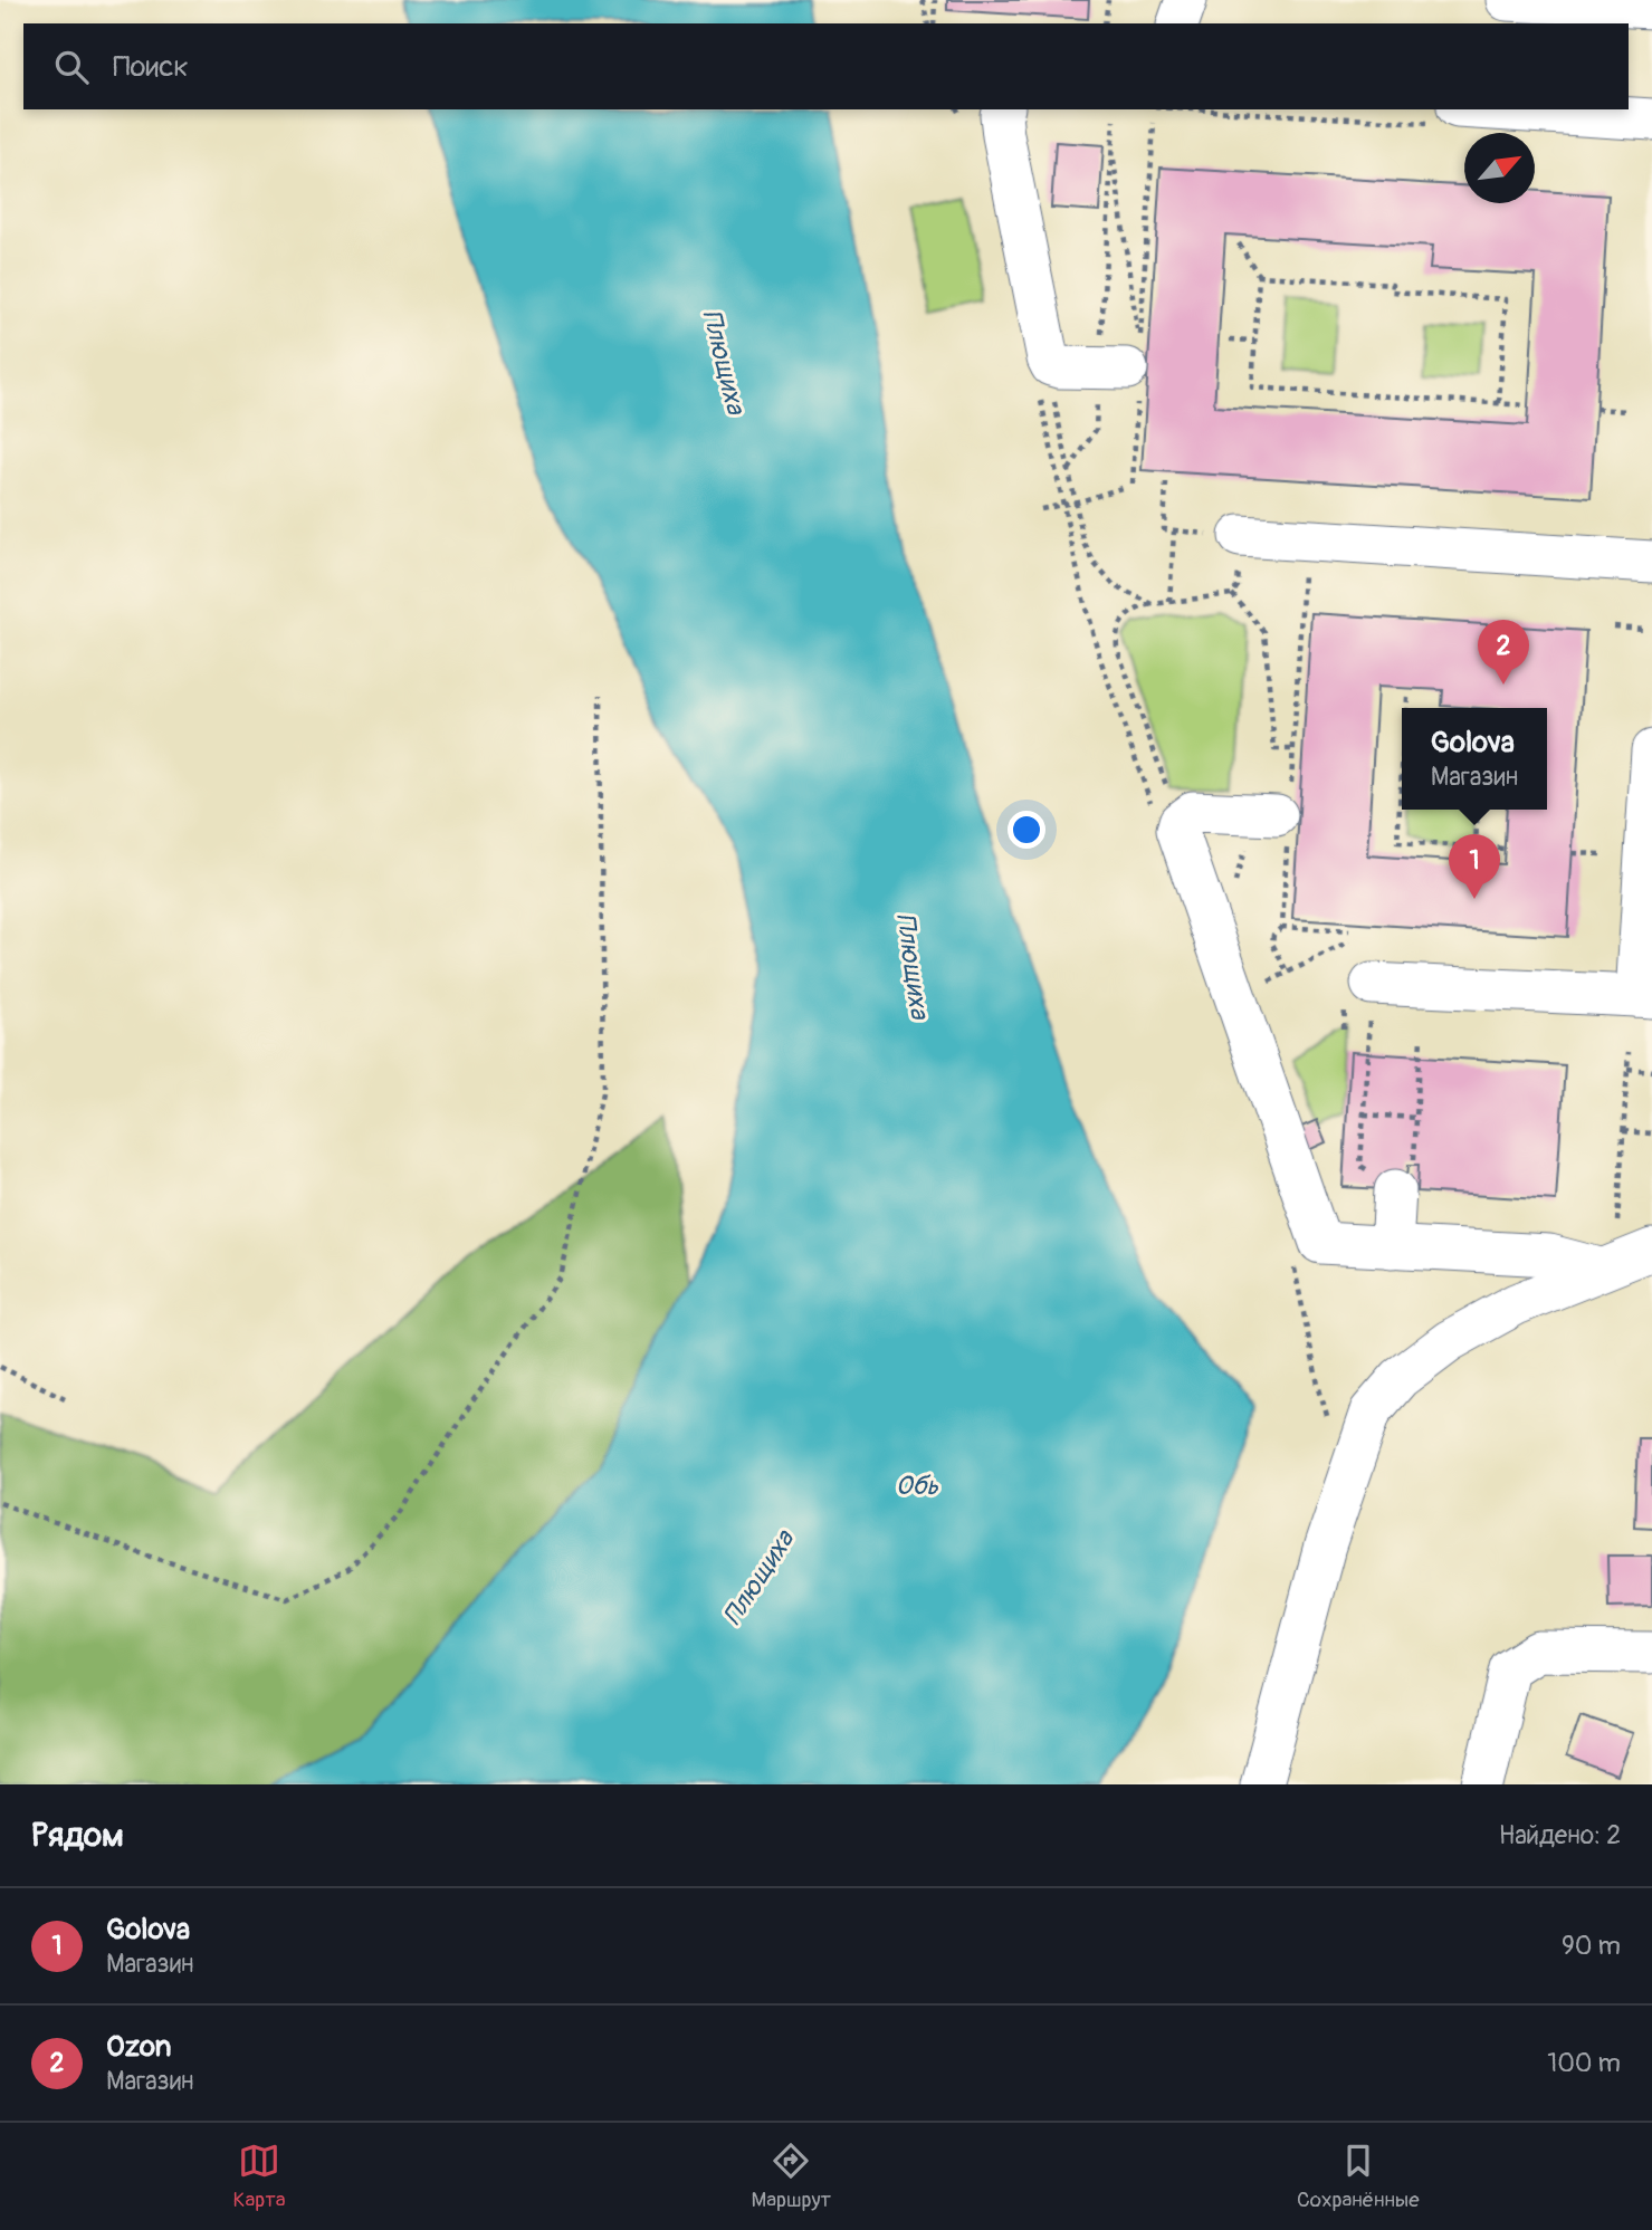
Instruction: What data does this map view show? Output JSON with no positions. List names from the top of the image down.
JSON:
{
  "water": ["Плющиха", "Обь"],
  "north": "top right",
  "page": {
    "search": "Поиск",
    "pins": ["2", "1"],
    "popup": ["Golova", "Магазин"],
    "heading": ["Рядом", "Найдено: 2"],
    "list": [
      {
        "mark": "1",
        "name": "Golova",
        "note": "Магазин",
        "value": "90 m"
      },
      {
        "mark": "2",
        "name": "Ozon",
        "note": "Магазин",
        "value": "100 m"
      }
    ],
    "nav": ["Карта", "Маршрут", "Сохранённые"]
  }
}
